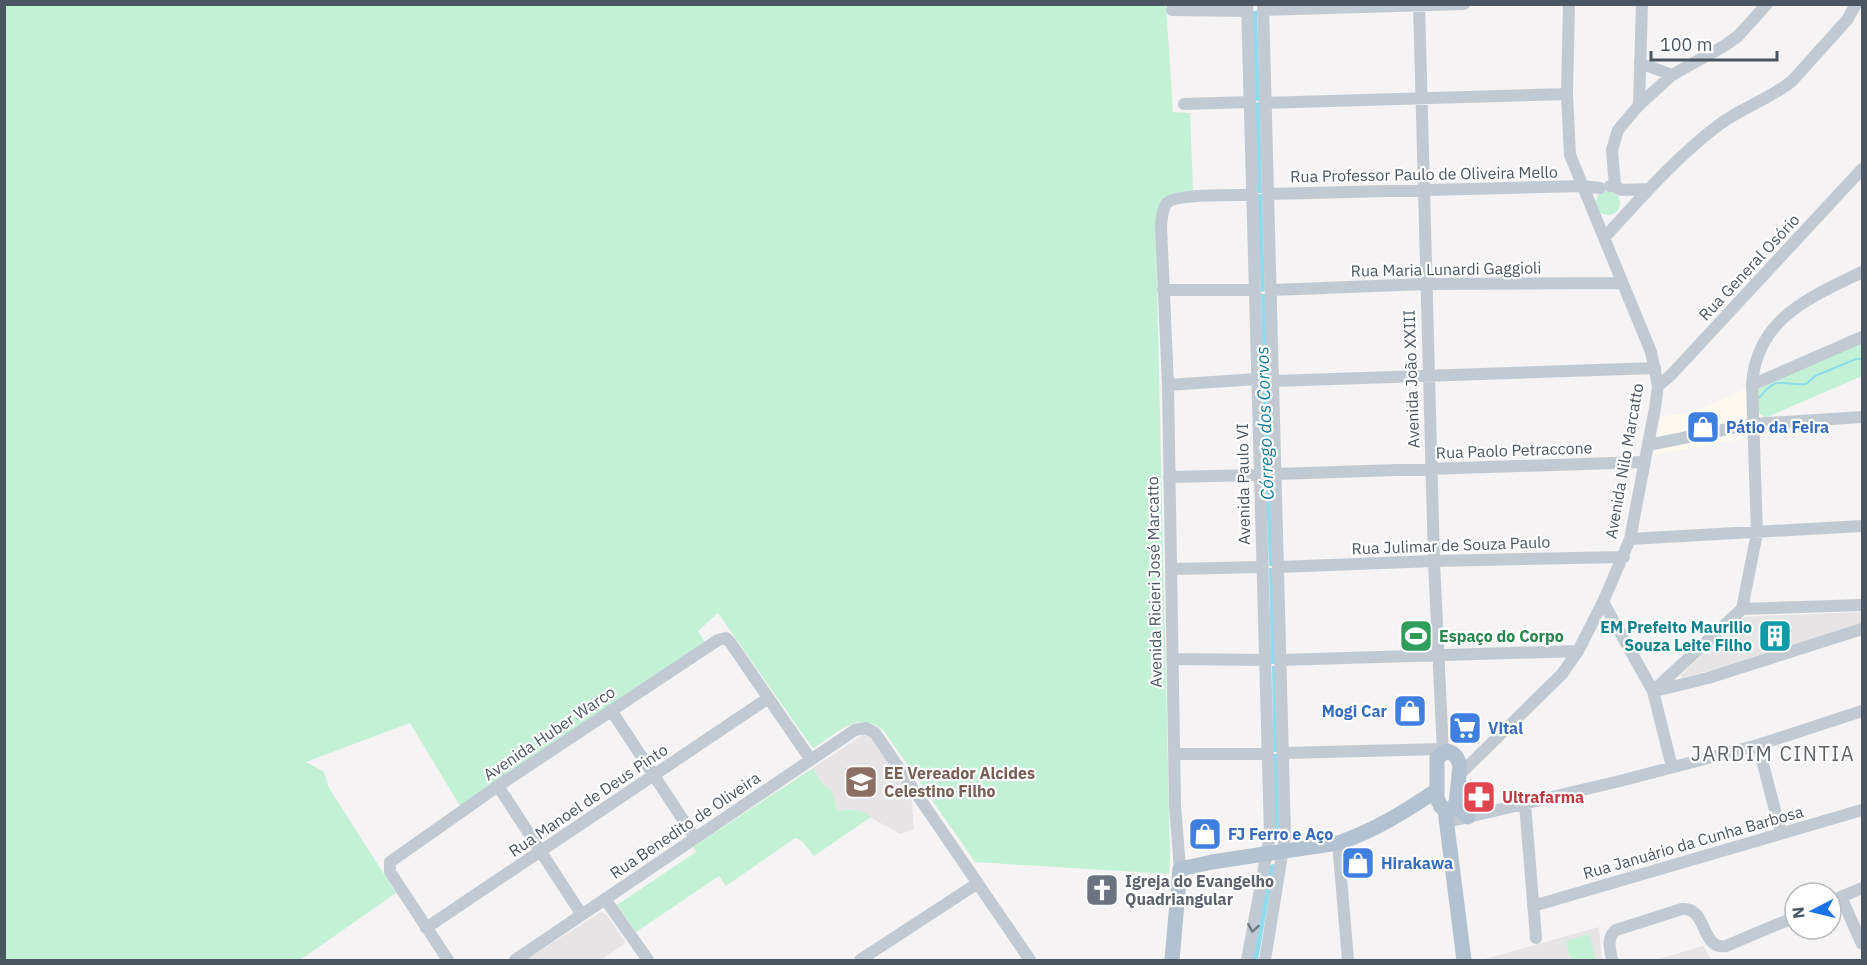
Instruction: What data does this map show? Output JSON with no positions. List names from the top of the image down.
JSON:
{
  "streets": {
    "main road": ["Avenida João XXIII", "Avenida Ricieri José Marcatto"],
    "street": [
      "Rua Professor Paulo de Oliveira Mello",
      "Rua General Osório",
      "Rua Maria Lunardi Gaggioli",
      "Rua Paolo Petraccone",
      "Avenida Nilo Marcatto",
      "Avenida Paulo VI",
      "Rua Julimar de Souza Paulo",
      "Avenida Huber Warco",
      "Rua Manoel de Deus Pinto",
      "Rua Benedito de Oliveira",
      "Rua Januário da Cunha Barbosa"
    ]
  },
  "crossings": [
    ["Rua Professor Paulo de Oliveira Mello", "Avenida João XXIII"],
    ["Rua Professor Paulo de Oliveira Mello", "Avenida Nilo Marcatto"],
    ["Rua Professor Paulo de Oliveira Mello", "Avenida Paulo VI"],
    ["Rua General Osório", "Avenida Nilo Marcatto"],
    ["Rua Maria Lunardi Gaggioli", "Avenida João XXIII"],
    ["Rua Maria Lunardi Gaggioli", "Avenida Nilo Marcatto"],
    ["Rua Maria Lunardi Gaggioli", "Avenida Paulo VI"],
    ["Avenida João XXIII", "Rua Paolo Petraccone"],
    ["Avenida João XXIII", "Avenida Nilo Marcatto"],
    ["Avenida João XXIII", "Rua Julimar de Souza Paulo"],
    ["Rua Paolo Petraccone", "Avenida Nilo Marcatto"],
    ["Rua Paolo Petraccone", "Avenida Paulo VI"],
    ["Avenida Nilo Marcatto", "Rua Julimar de Souza Paulo"],
    ["Avenida Paulo VI", "Rua Julimar de Souza Paulo"],
    ["Avenida Paulo VI", "Avenida Ricieri José Marcatto"],
    ["Avenida Huber Warco", "Rua Manoel de Deus Pinto"]
  ],
  "districts": ["JARDIM CINTIA"],
  "water": ["Córrego dos Corvos"],
  "places": {
    "shop": [
      "Pátio da Feira",
      "Mogi Car",
      "FJ Ferro e Aço",
      "Hirakawa"
    ],
    "sports": ["Espaço do Corpo"],
    "building": ["EM Prefeito Maurilio Souza Leite Filho"],
    "supermarket": ["Vital"],
    "school or university": ["EE Vereador Alcides Celestino Filho"],
    "pharmacy": ["Ultrafarma"],
    "church": ["Igreja do Evangelho Quadriangular"]
  },
  "scale_bar": "100 m",
  "north": "left"
}
